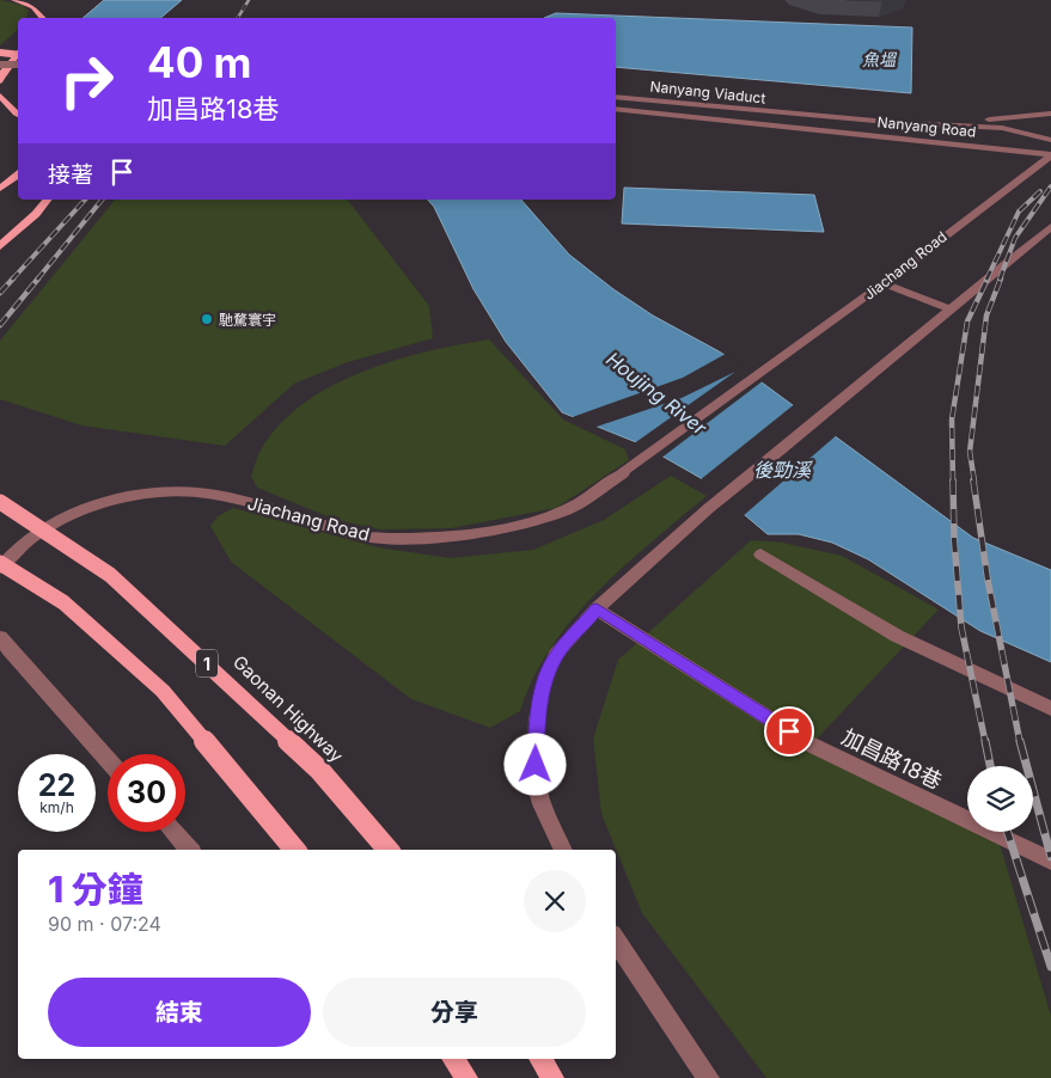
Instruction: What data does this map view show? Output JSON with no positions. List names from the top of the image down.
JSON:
{
  "streets": {
    "main road": ["1", "Gaonan Highway"],
    "street": [
      "Nanyang Viaduct",
      "Nanyang Road",
      "Jiachang Road",
      "加昌路18巷"
    ]
  },
  "crossings": [
    ["Nanyang Viaduct", "Nanyang Road"],
    ["Nanyang Road", "Jiachang Road"]
  ],
  "water": ["魚塭", "Houjing River", "後勁溪"],
  "places": ["馳騖寰宇"],
  "page": {
    "turn": ["40 m", "加昌路18巷"],
    "then": "接著",
    "speed": "22 km/h",
    "limit": "30",
    "heading": ["1 分鐘", "90 m · 07:24"],
    "buttons": ["結束", "分享"]
  }
}
